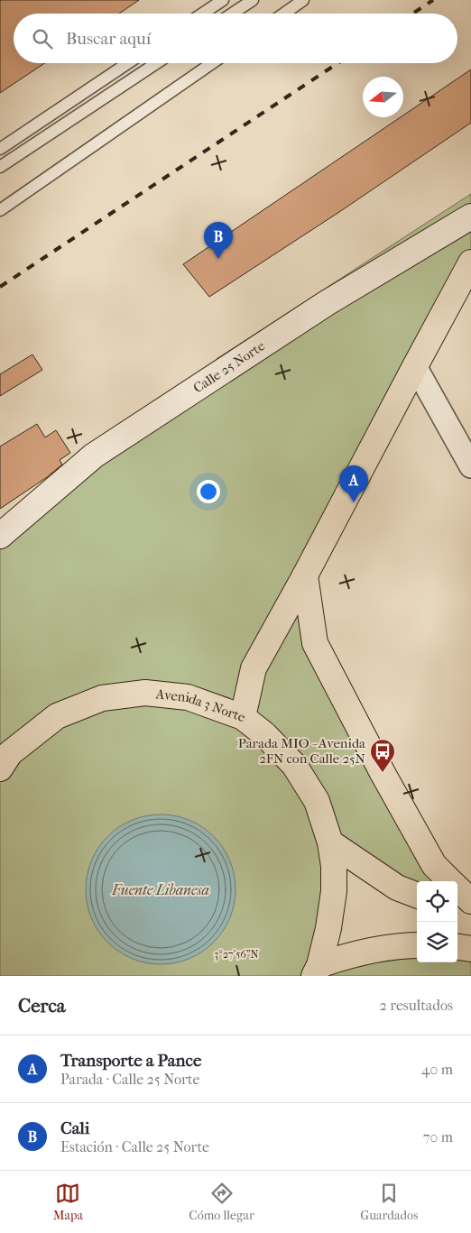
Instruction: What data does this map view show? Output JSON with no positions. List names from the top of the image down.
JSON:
{
  "streets": {
    "main road": ["Calle 25 Norte", "Avenida 3 Norte"]
  },
  "water": ["Fuente Libanesa"],
  "places": {
    "bus stop": ["Parada MIO - Avenida 2FN con Calle 25N"]
  },
  "north": "left",
  "page": {
    "search": "Buscar aquí",
    "pins": ["B", "A"],
    "heading": ["Cerca", "2 resultados"],
    "list": [
      {
        "mark": "A",
        "name": "Transporte a Pance",
        "note": "Parada · Calle 25 Norte",
        "value": "40 m"
      },
      {
        "mark": "B",
        "name": "Cali",
        "note": "Estación · Calle 25 Norte",
        "value": "70 m"
      }
    ],
    "nav": ["Mapa", "Cómo llegar", "Guardados"]
  },
  "coordinates": ["3°27'56\"N"]
}
